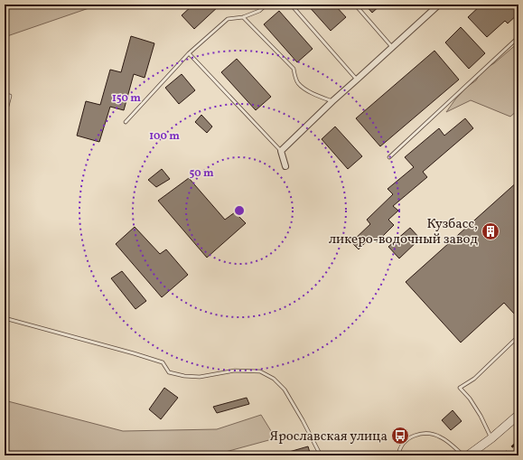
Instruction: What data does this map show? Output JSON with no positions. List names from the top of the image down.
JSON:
{
  "places": {
    "building": ["Кузбасс, ликеро-водочный завод"],
    "bus stop": ["Ярославская улица"]
  },
  "rings": ["150 m", "100 m", "50 m"]
}
